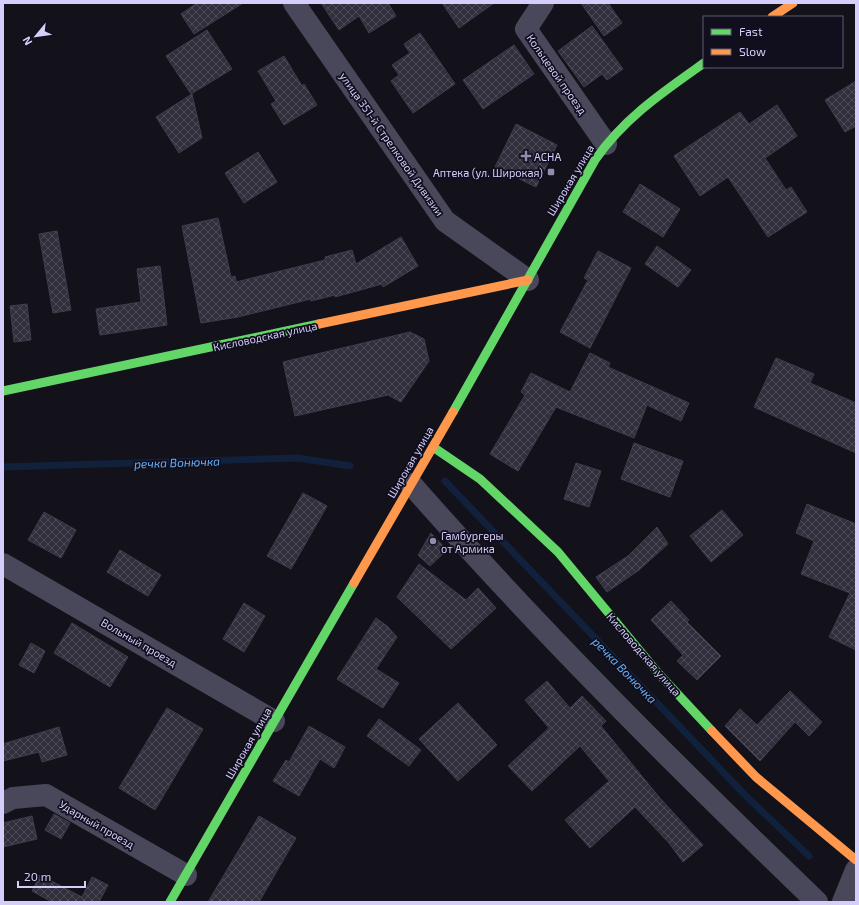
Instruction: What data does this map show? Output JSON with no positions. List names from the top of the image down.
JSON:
{
  "streets": {
    "street": [
      "Кольцевой проезд",
      "улица 351-й Стрелковой Дивизии",
      "Широкая улица",
      "Кисловодская улица",
      "Вольный проезд",
      "Ударный проезд"
    ]
  },
  "crossings": [
    ["Кольцевой проезд", "Широкая улица"],
    ["улица 351-й Стрелковой Дивизии", "Широкая улица"],
    ["улица 351-й Стрелковой Дивизии", "Кисловодская улица"],
    ["Широкая улица", "Кисловодская улица"],
    ["Широкая улица", "Вольный проезд"],
    ["Широкая улица", "Ударный проезд"]
  ],
  "water": ["речка Вонючка"],
  "places": {
    "health": ["АСНА"],
    "transit": ["Аптека (ул. Широкая)"],
    "other": ["Гамбургеры от Армика"]
  },
  "legend": ["Fast", "Slow"],
  "scale_bar": "20 m",
  "north": "bottom left"
}
